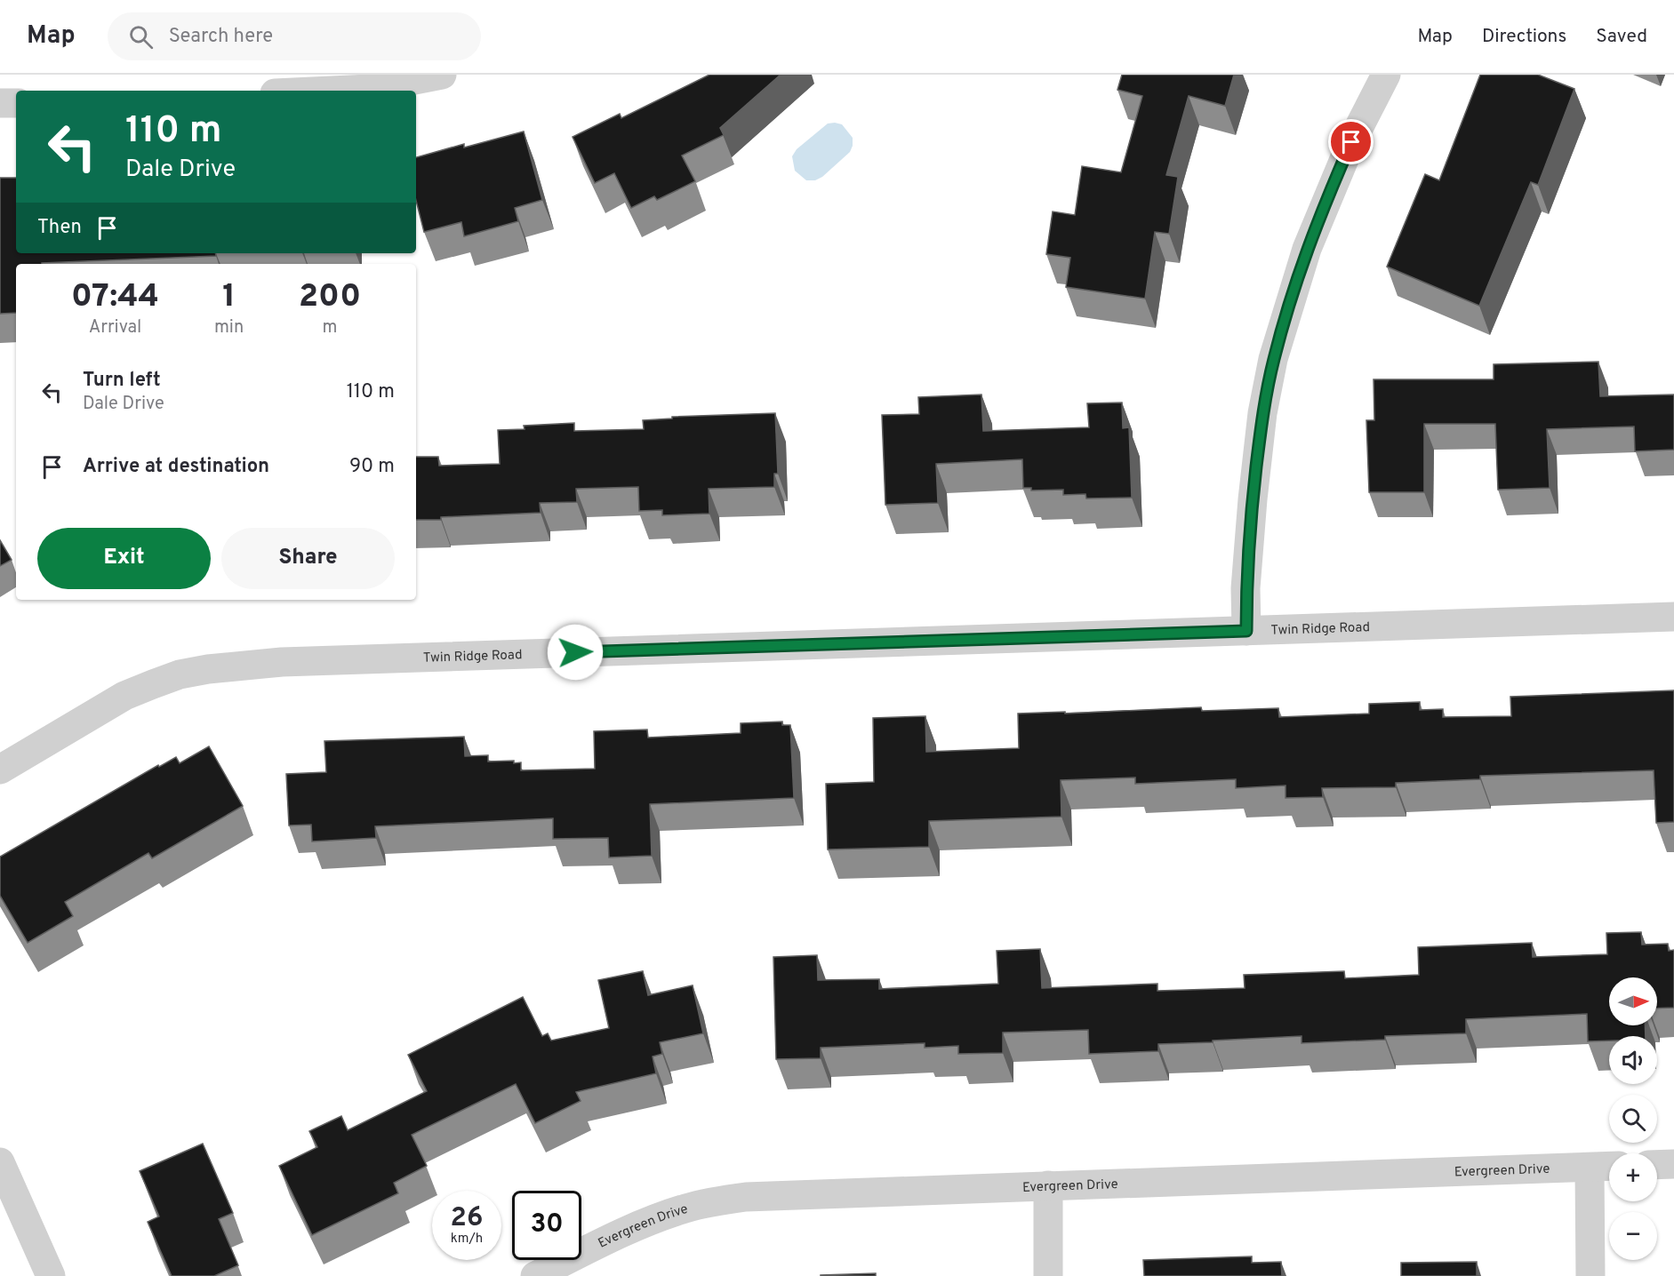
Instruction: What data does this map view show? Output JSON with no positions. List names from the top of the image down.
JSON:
{
  "streets": {
    "street": ["Twin Ridge Road", "Evergreen Drive"]
  },
  "north": "right",
  "page": {
    "header": "Map",
    "search": "Search here",
    "nav": ["Map", "Directions", "Saved"],
    "turn": ["110 m", "Dale Drive"],
    "then": "Then",
    "eta": [
      "07:44",
      "Arrival",
      "1",
      "min",
      "200",
      "m"
    ],
    "list": [
      {
        "name": "Turn left",
        "note": "Dale Drive",
        "value": "110 m"
      },
      {
        "name": "Arrive at destination",
        "value": "90 m"
      }
    ],
    "buttons": ["Exit", "Share"],
    "map_buttons": ["+", "−"],
    "speed": "26 km/h",
    "limit": "30"
  }
}
